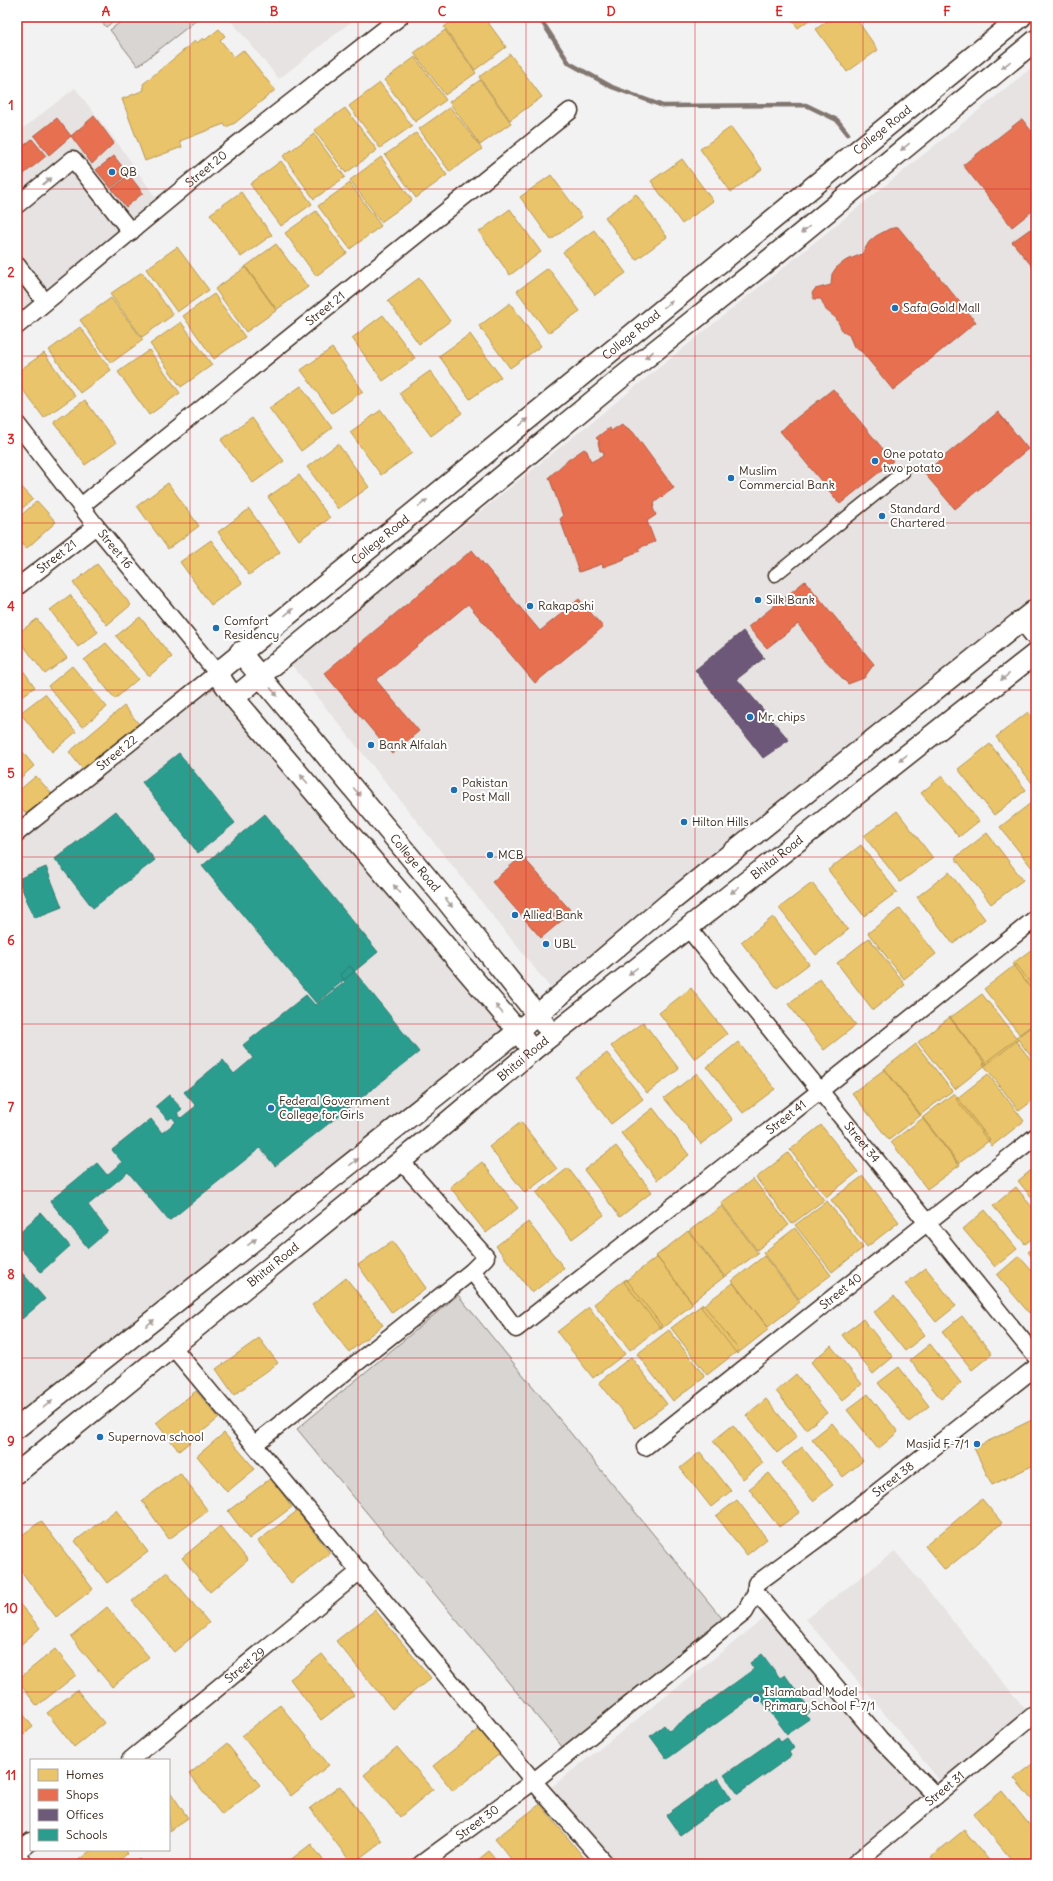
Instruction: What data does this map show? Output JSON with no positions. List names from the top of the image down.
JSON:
{
  "streets": {
    "street": [
      "College Road",
      "Street 20",
      "Street 21",
      "Street 16",
      "Street 22",
      "Bhitai Road",
      "Street 41",
      "Street 34",
      "Street 40",
      "Street 38",
      "Street 29",
      "Street 31",
      "Street 30"
    ]
  },
  "crossings": [
    ["College Road", "Street 16"],
    ["College Road", "Street 22"],
    ["College Road", "Bhitai Road"],
    ["Street 21", "Street 16"],
    ["Street 16", "Street 22"],
    ["Bhitai Road", "Street 34"],
    ["Street 41", "Street 34"],
    ["Street 34", "Street 40"],
    ["Street 34", "Street 38"],
    ["Street 38", "Street 30"]
  ],
  "places": [
    "QB",
    "Safa Gold Mall",
    "One potato two potato",
    "Muslim Commercial Bank",
    "Standard Chartered",
    "Silk Bank",
    "Rakaposhi",
    "Comfort Residency",
    "Mr. chips",
    "Bank Alfalah",
    "Pakistan Post Mall",
    "Hilton Hills",
    "MCB",
    "Allied Bank",
    "UBL",
    "Federal Government College for Girls",
    "Supernova school",
    "Masjid F-7/1",
    "Islamabad Model Primary School F-7/1"
  ],
  "legend": [
    "Homes",
    "Shops",
    "Offices",
    "Schools"
  ],
  "grid": {
    "columns": [
      "A",
      "B",
      "C",
      "D",
      "E",
      "F"
    ],
    "rows": [
      "1",
      "2",
      "3",
      "4",
      "5",
      "6",
      "7",
      "8",
      "9",
      "10",
      "11"
    ]
  }
}
